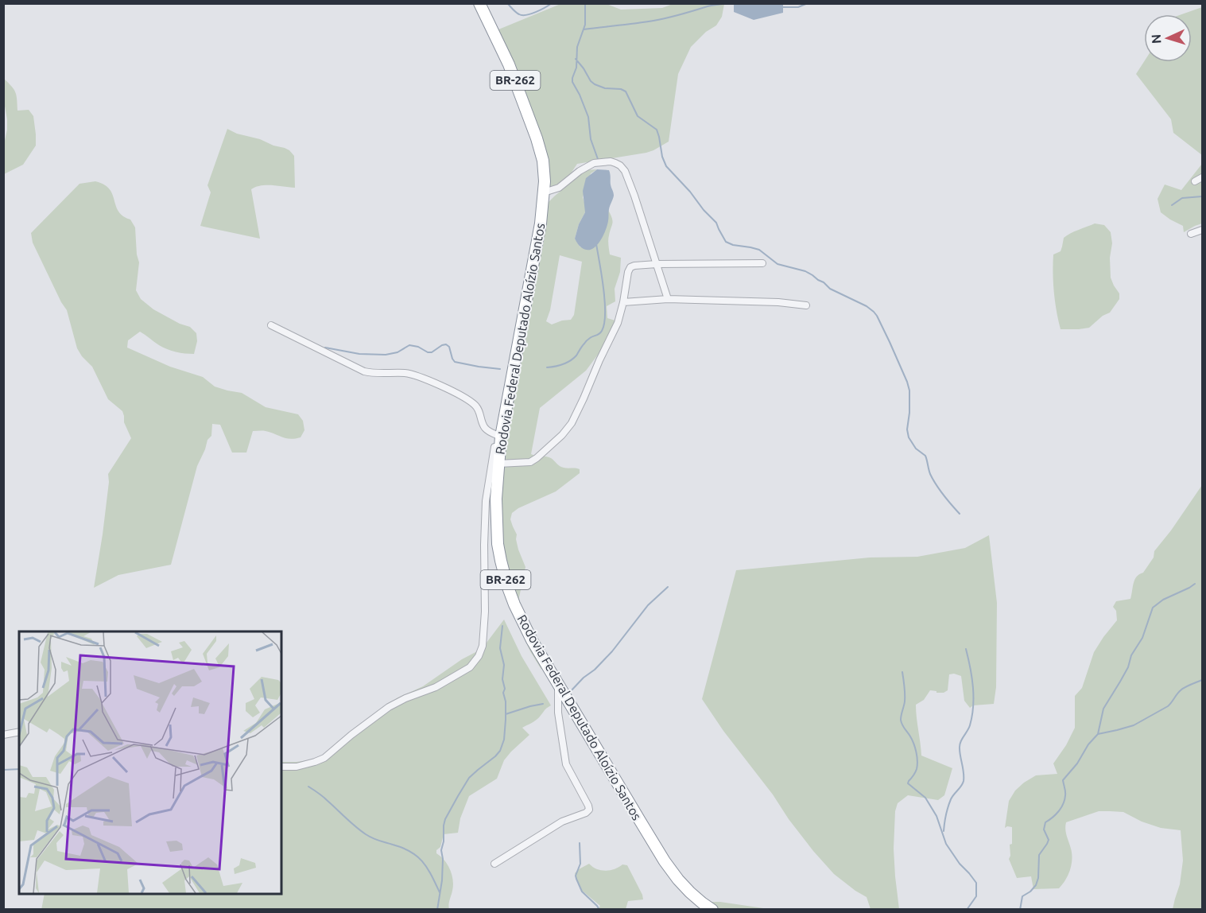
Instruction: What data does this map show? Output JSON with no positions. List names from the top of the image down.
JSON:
{
  "streets": {
    "highway": ["BR-262", "Rodovia Federal Deputado Aloízio Santos"]
  },
  "north": "left"
}
